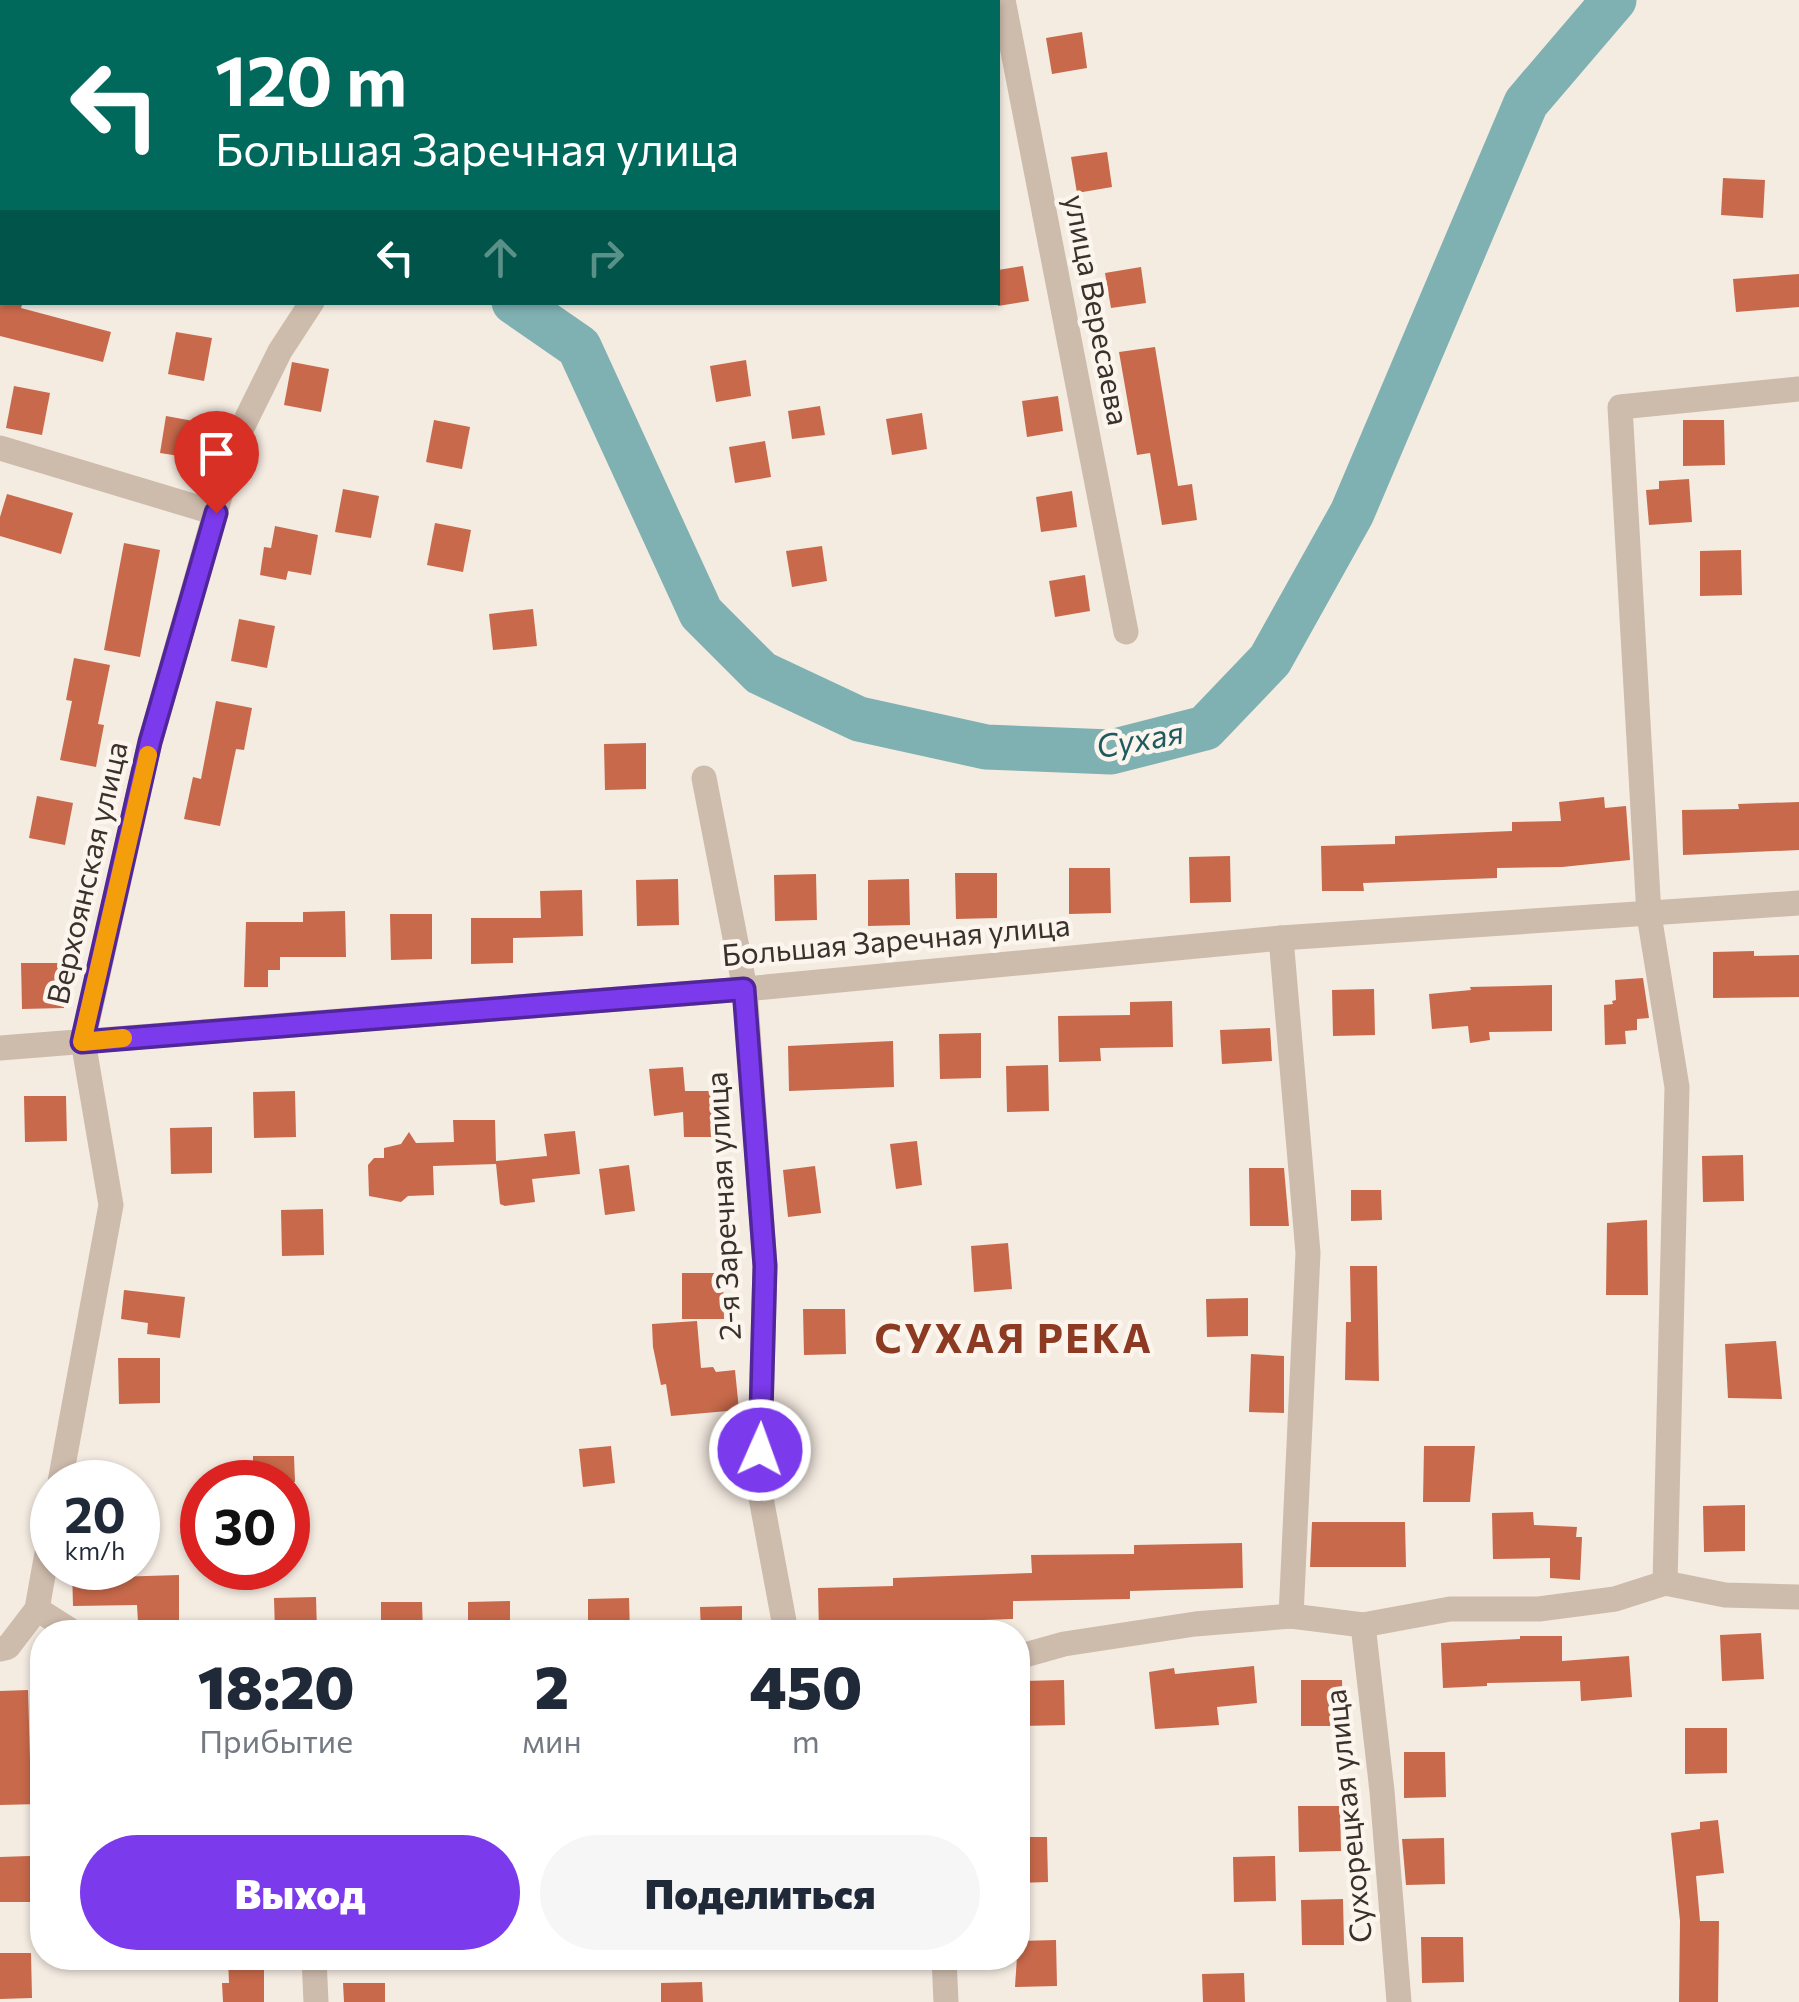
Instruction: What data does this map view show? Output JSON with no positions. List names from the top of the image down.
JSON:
{
  "streets": {
    "street": [
      "улица Вересаева",
      "Верхоянская улица",
      "Большая Заречная улица",
      "2-я Заречная улица",
      "Сухорецкая улица"
    ]
  },
  "crossings": [
    ["Верхоянская улица", "Большая Заречная улица"],
    ["Большая Заречная улица", "2-я Заречная улица"]
  ],
  "districts": ["СУХАЯ РЕКА"],
  "water": ["Сухая"],
  "page": {
    "turn": ["120 m", "Большая Заречная улица"],
    "speed": "20 km/h",
    "limit": "30",
    "eta": [
      "18:20",
      "Прибытие",
      "2",
      "мин",
      "450",
      "m"
    ],
    "buttons": ["Выход", "Поделиться"]
  }
}
